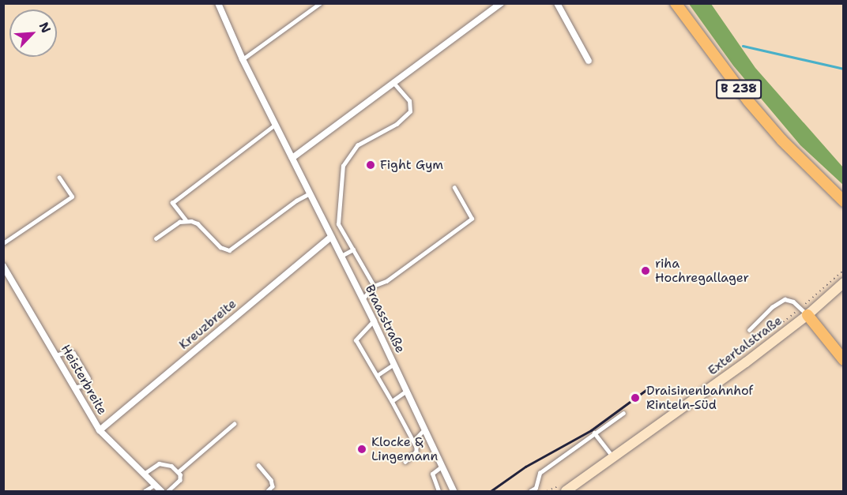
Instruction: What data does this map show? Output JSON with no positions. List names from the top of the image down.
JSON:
{
  "streets": {
    "main road": ["B 238", "Extertalstraße"],
    "street": ["Braasstraße", "Kreuzbreite", "Heisterbreite"]
  },
  "crossings": [
    ["Braasstraße", "Kreuzbreite"],
    ["Kreuzbreite", "Heisterbreite"]
  ],
  "places": [
    "Fight Gym",
    "riha Hochregallager",
    "Draisinenbahnhof Rinteln-Süd",
    "Klocke & Lingemann"
  ],
  "north": "top right"
}
